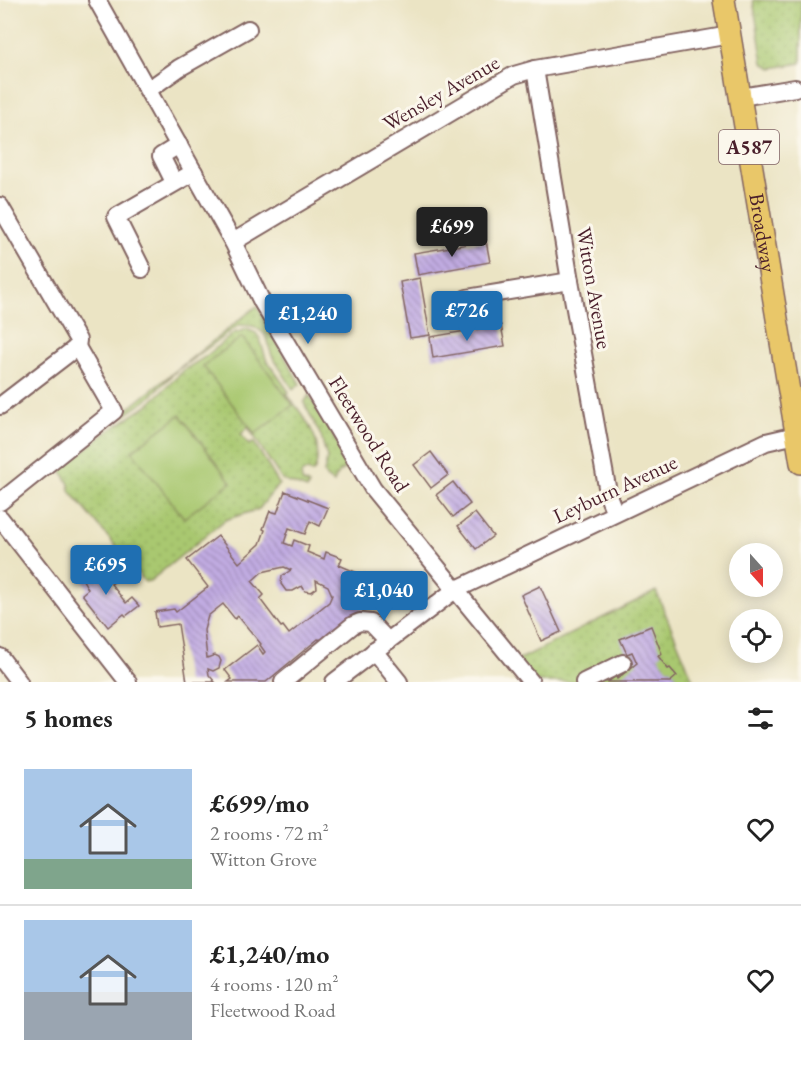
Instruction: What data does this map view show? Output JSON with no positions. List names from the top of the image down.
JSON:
{
  "streets": {
    "main road": ["A587", "Broadway"],
    "street": [
      "Wensley Avenue",
      "Witton Avenue",
      "Fleetwood Road",
      "Leyburn Avenue"
    ]
  },
  "crossings": [
    ["Wensley Avenue", "Broadway"],
    ["Wensley Avenue", "Witton Avenue"],
    ["Wensley Avenue", "Fleetwood Road"],
    ["Broadway", "Leyburn Avenue"],
    ["Witton Avenue", "Leyburn Avenue"],
    ["Fleetwood Road", "Leyburn Avenue"]
  ],
  "north": "bottom",
  "page": {
    "price": [
      "£699",
      "£726",
      "£1,240",
      "£695",
      "£1,040"
    ],
    "heading": "5 homes",
    "list": [
      {
        "name": "£699/mo",
        "note": "2 rooms · 72 m² · Witton Grove"
      },
      {
        "name": "£1,240/mo",
        "note": "4 rooms · 120 m² · Fleetwood Road"
      }
    ]
  }
}
